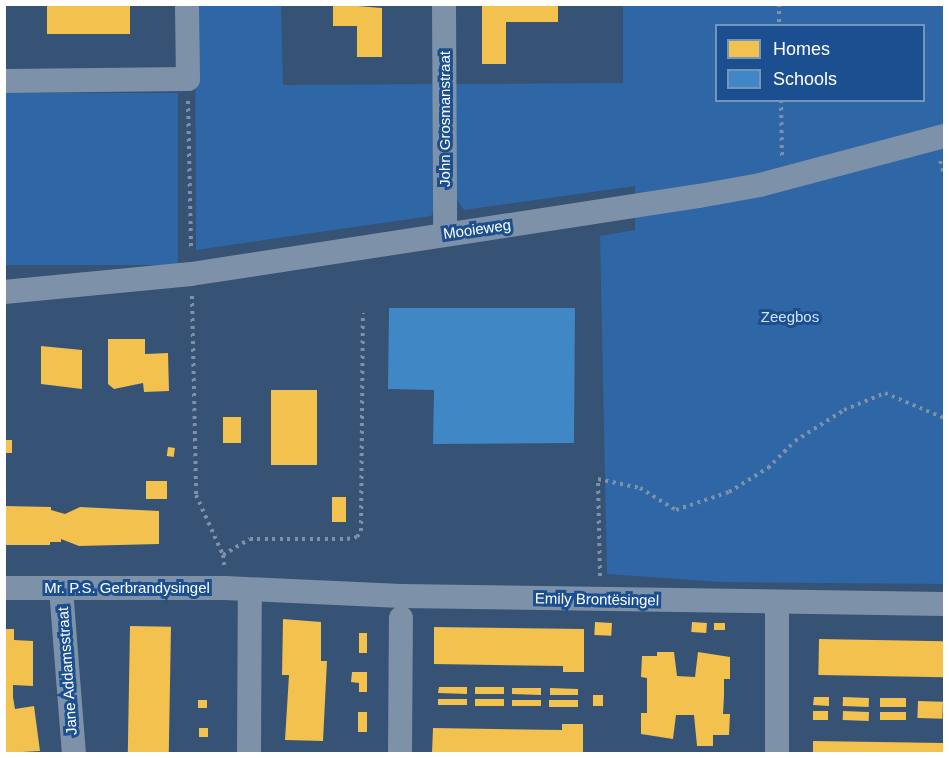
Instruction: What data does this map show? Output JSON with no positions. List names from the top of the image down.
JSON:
{
  "streets": {
    "street": [
      "John Grosmanstraat",
      "Mooieweg",
      "Mr. P.S. Gerbrandysingel",
      "Emily Brontësingel",
      "Jane Addamsstraat"
    ]
  },
  "crossings": [
    ["John Grosmanstraat", "Mooieweg"],
    ["Mr. P.S. Gerbrandysingel", "Emily Brontësingel"],
    ["Mr. P.S. Gerbrandysingel", "Jane Addamsstraat"]
  ],
  "parks": ["Zeegbos"],
  "legend": ["Homes", "Schools"]
}
